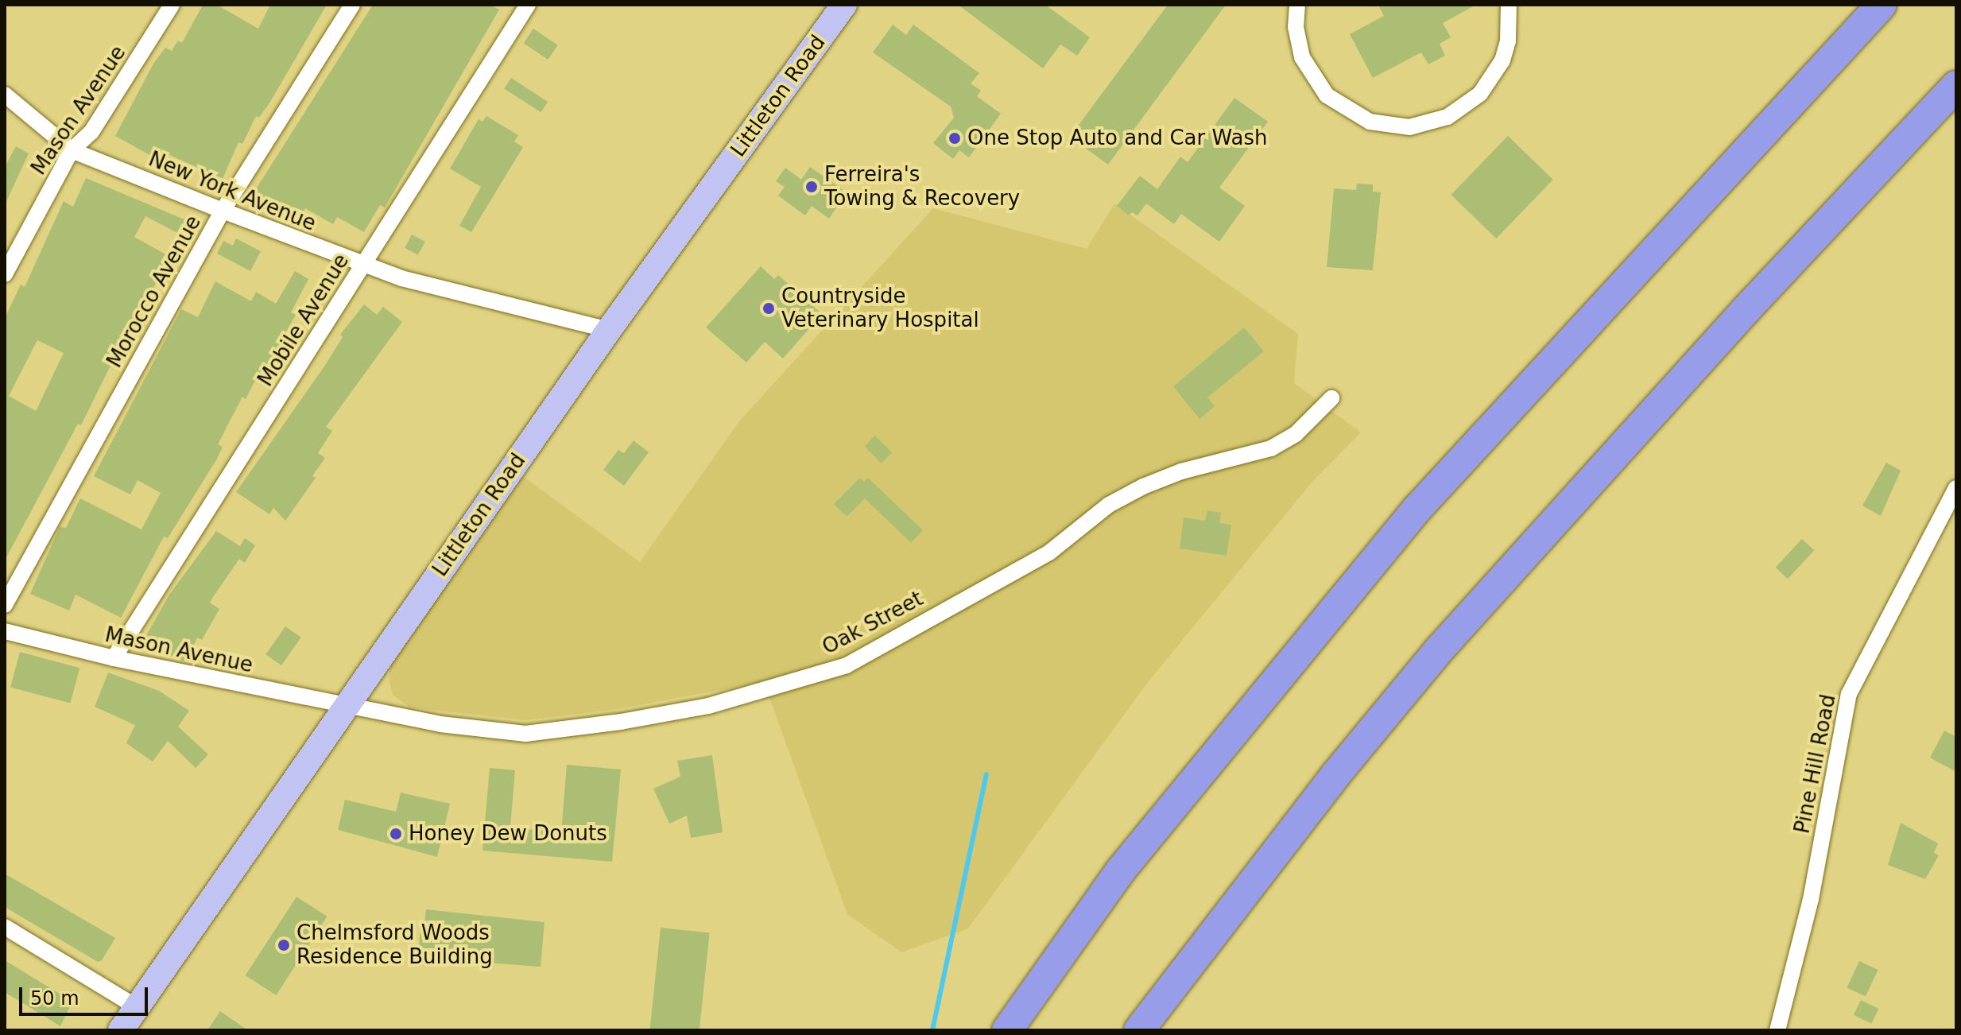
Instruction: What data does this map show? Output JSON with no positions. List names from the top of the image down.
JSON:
{
  "streets": {
    "main road": ["Littleton Road"],
    "street": [
      "Mason Avenue",
      "New York Avenue",
      "Morocco Avenue",
      "Mobile Avenue",
      "Oak Street",
      "Pine Hill Road"
    ]
  },
  "crossings": [
    ["Littleton Road", "Mason Avenue"],
    ["Littleton Road", "New York Avenue"],
    ["Littleton Road", "Oak Street"],
    ["Mason Avenue", "New York Avenue"],
    ["Mason Avenue", "Mobile Avenue"],
    ["Mason Avenue", "Oak Street"],
    ["New York Avenue", "Morocco Avenue"],
    ["New York Avenue", "Mobile Avenue"]
  ],
  "places": [
    "One Stop Auto and Car Wash",
    "Ferreira's Towing & Recovery",
    "Countryside Veterinary Hospital",
    "Honey Dew Donuts",
    "Chelmsford Woods Residence Building"
  ],
  "scale_bar": "50 m"
}
